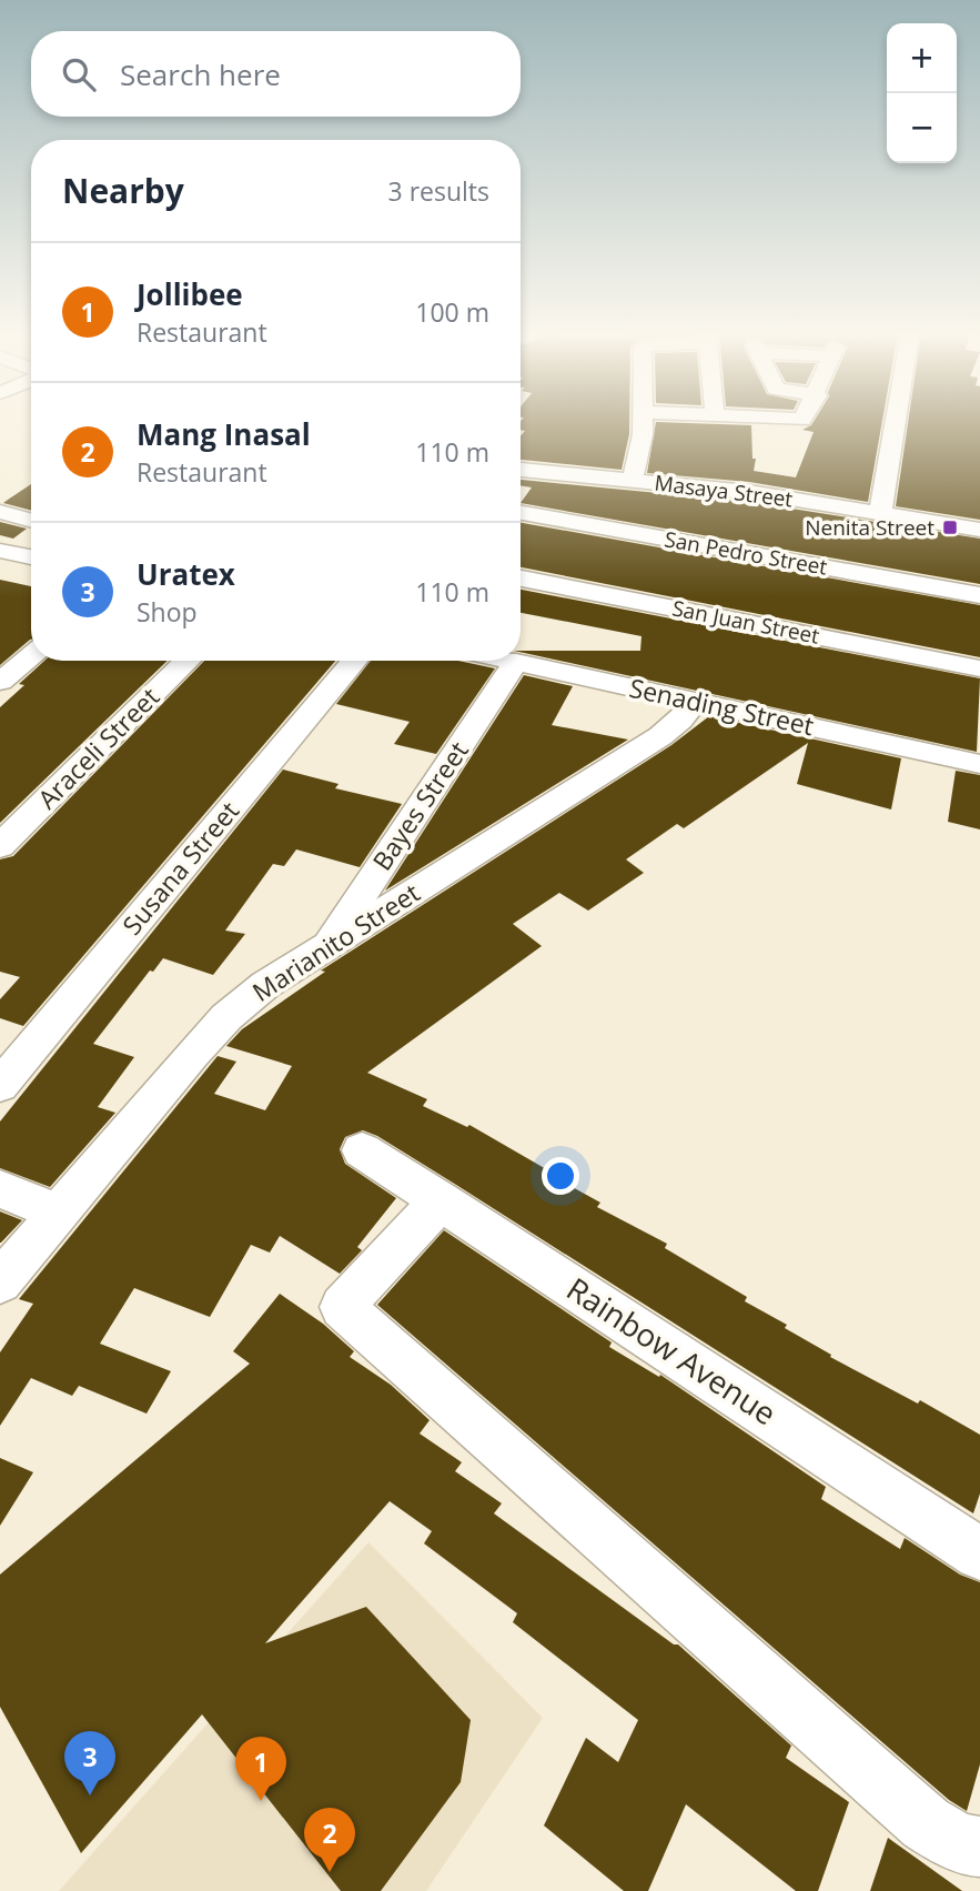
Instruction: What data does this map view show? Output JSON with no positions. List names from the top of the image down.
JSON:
{
  "streets": {
    "street": [
      "Masaya Street",
      "San Pedro Street",
      "San Juan Street",
      "Senading Street",
      "Araceli Street",
      "Bayes Street",
      "Susana Street",
      "Marianito Street",
      "Rainbow Avenue"
    ]
  },
  "crossings": [
    ["Senading Street", "Bayes Street"],
    ["Senading Street", "Marianito Street"],
    ["Bayes Street", "Marianito Street"]
  ],
  "places": {
    "transit": ["Nenita Street"]
  },
  "page": {
    "map_buttons": ["+", "−"],
    "search": "Search here",
    "heading": ["Nearby", "3 results"],
    "list": [
      {
        "mark": "1",
        "name": "Jollibee",
        "note": "Restaurant",
        "value": "100 m"
      },
      {
        "mark": "2",
        "name": "Mang Inasal",
        "note": "Restaurant",
        "value": "110 m"
      },
      {
        "mark": "3",
        "name": "Uratex",
        "note": "Shop",
        "value": "110 m"
      }
    ],
    "pins": ["3", "1", "2"]
  }
}
